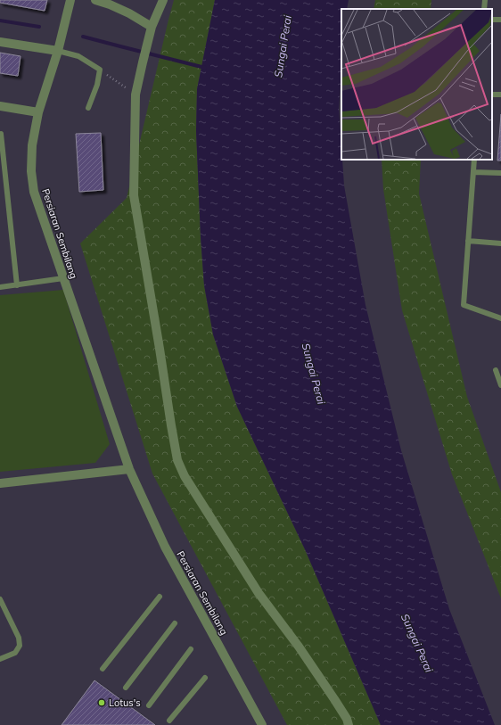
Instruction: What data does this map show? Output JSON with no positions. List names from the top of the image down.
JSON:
{
  "streets": {
    "street": ["Persiaran Sembilang"]
  },
  "water": ["Sungai Perai"],
  "places": ["Lotus's"]
}
